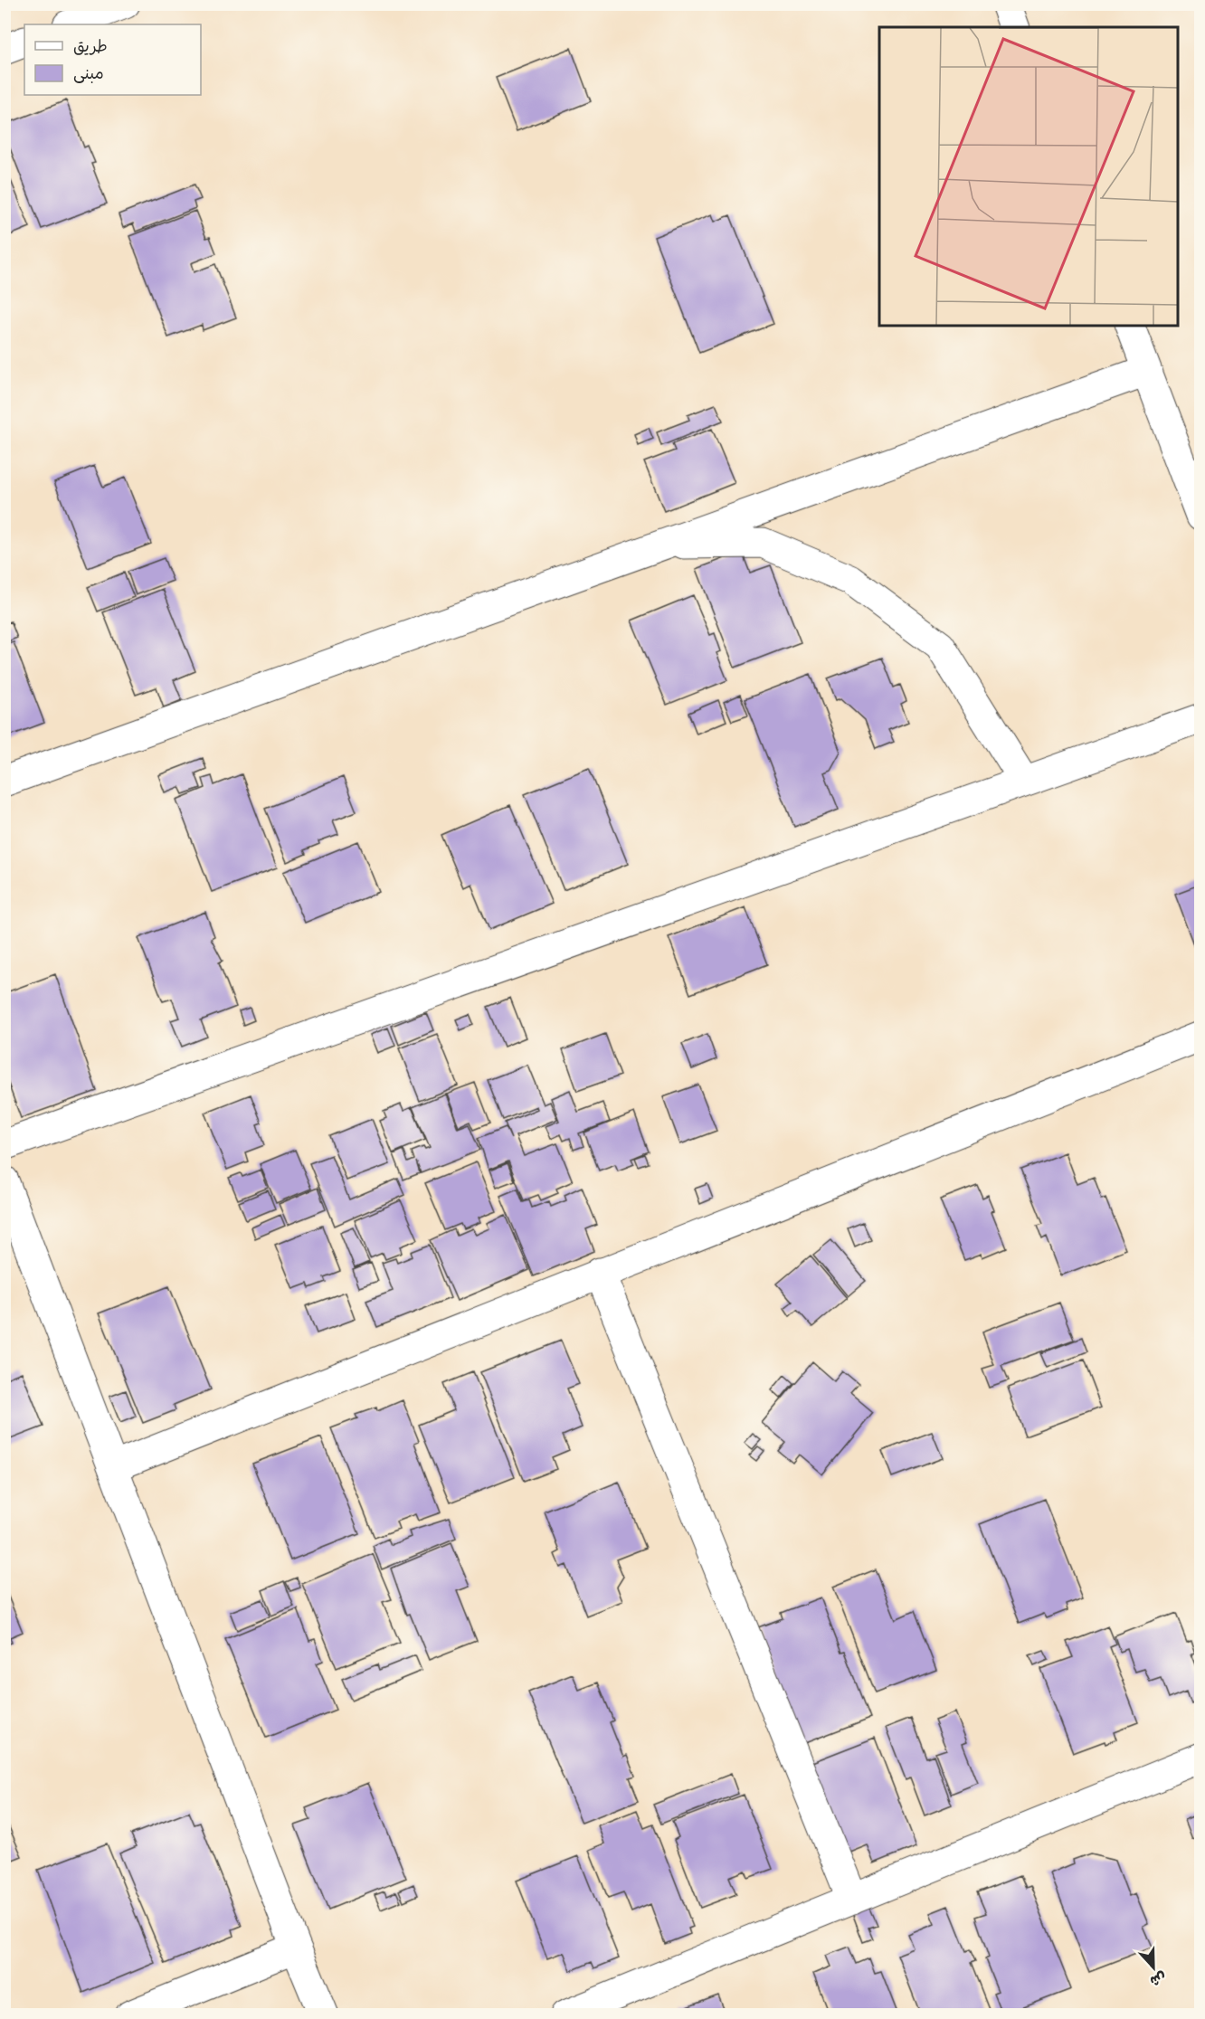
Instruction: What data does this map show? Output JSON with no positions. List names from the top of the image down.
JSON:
{
  "legend": ["طريق", "مبنى"],
  "north": "bottom"
}
